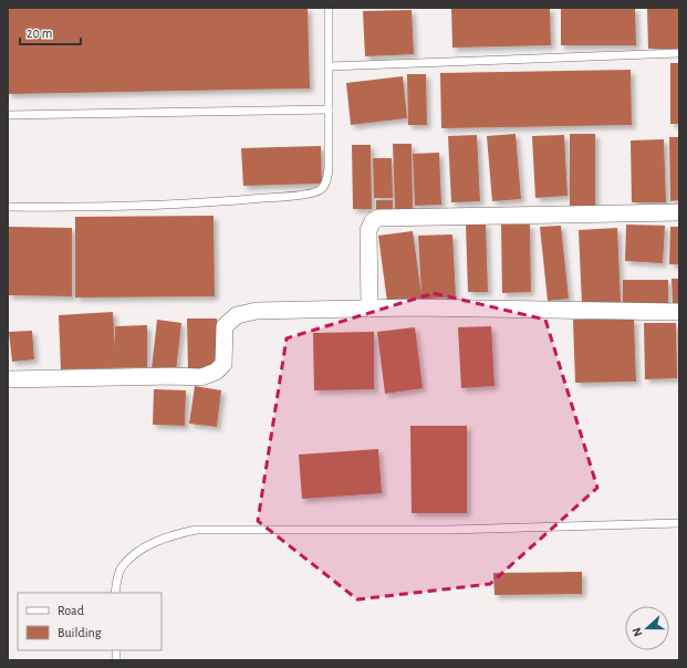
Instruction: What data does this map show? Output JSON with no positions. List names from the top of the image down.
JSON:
{
  "legend": ["Road", "Building"],
  "scale_bar": "20 m",
  "north": "left"
}
